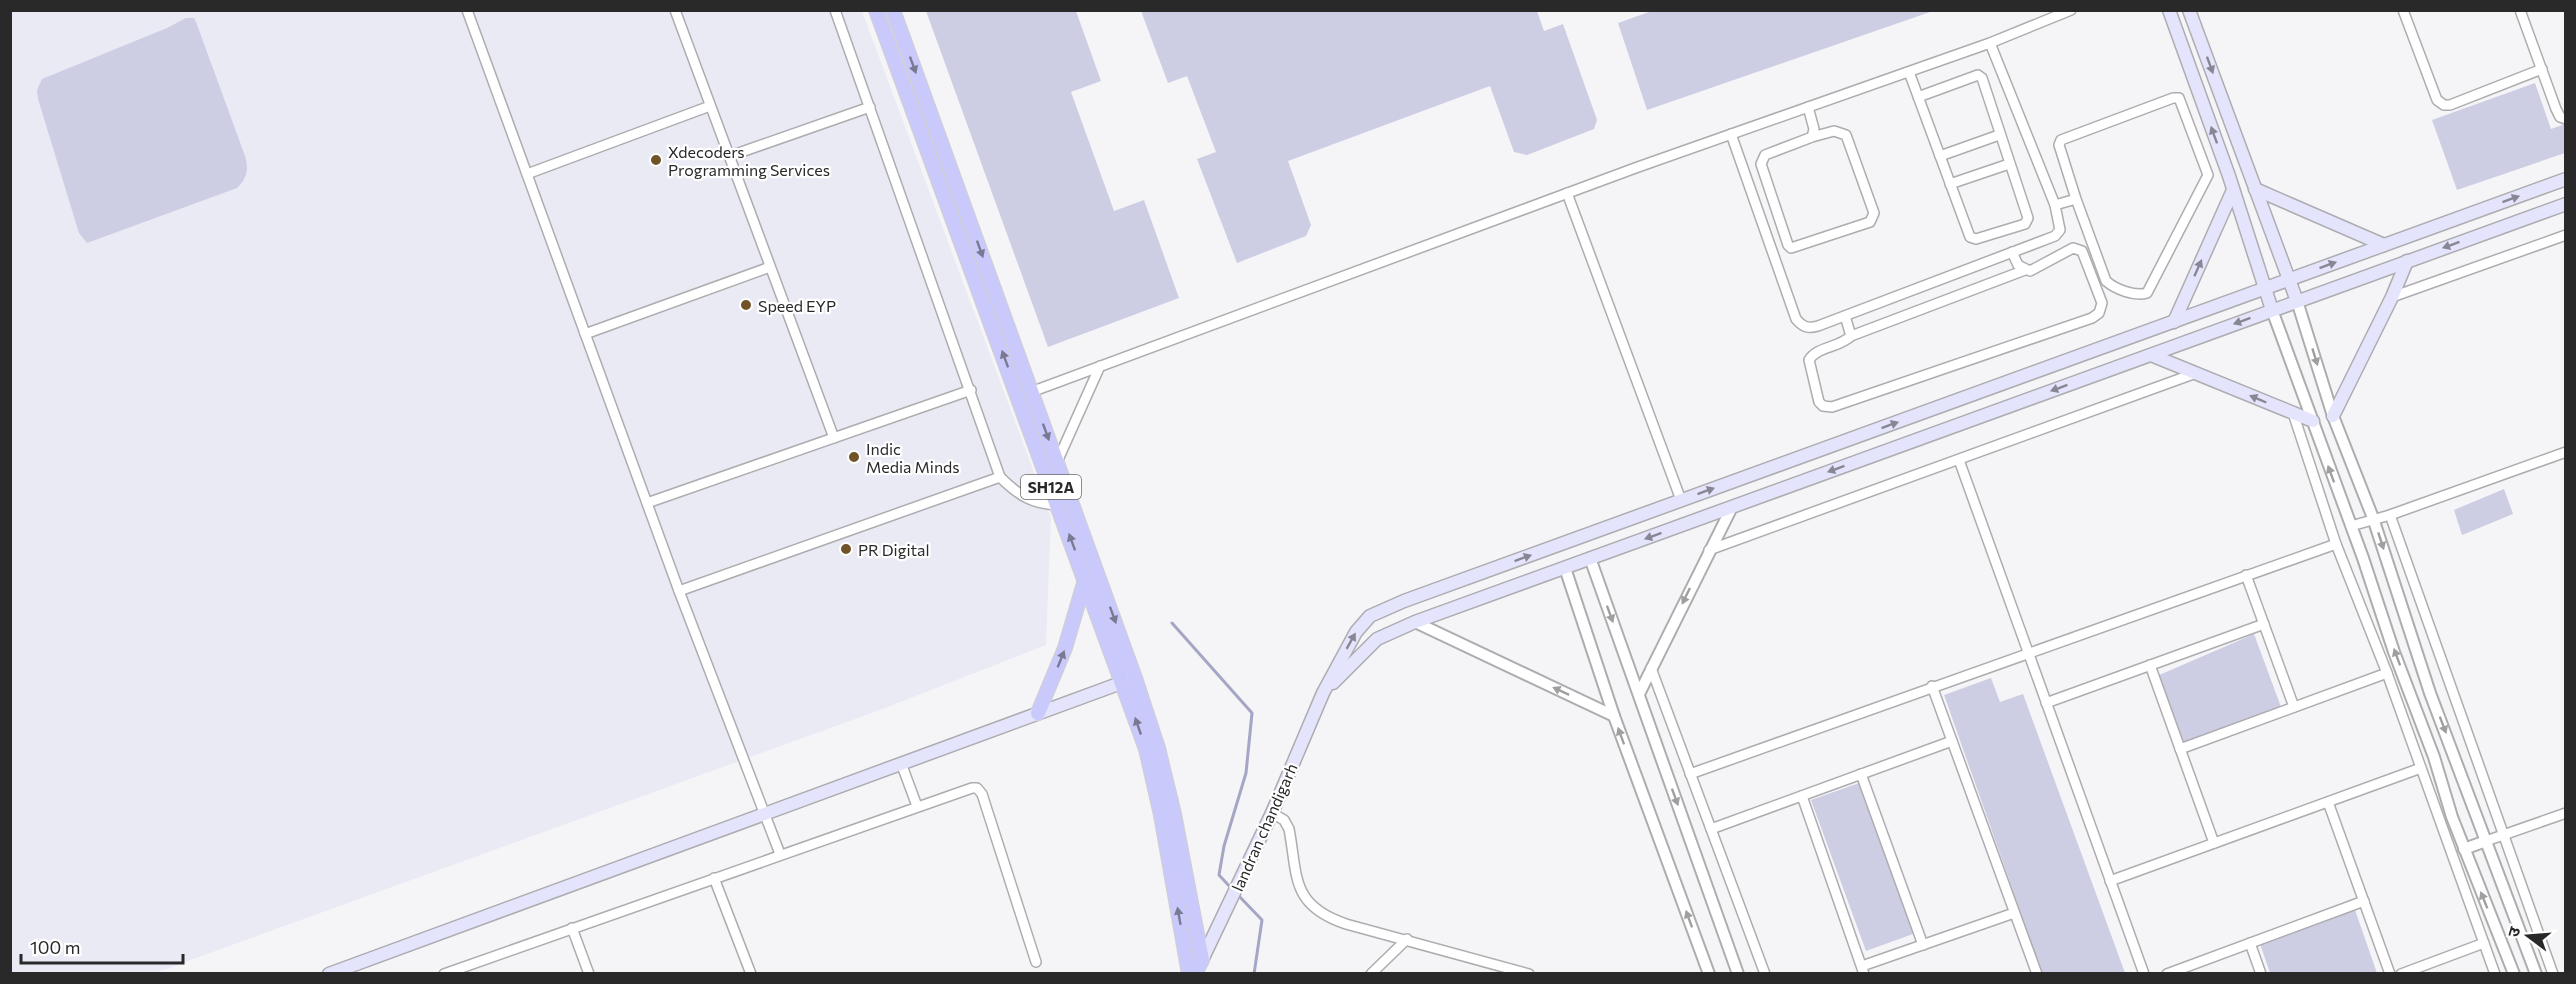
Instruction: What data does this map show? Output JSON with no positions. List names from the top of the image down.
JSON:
{
  "streets": {
    "main road": ["SH12A", "landran chandigarh"]
  },
  "crossings": [
    ["SH12A", "landran chandigarh"]
  ],
  "places": [
    "Xdecoders Programming Services",
    "Speed EYP",
    "Indic Media Minds",
    "PR Digital"
  ],
  "scale_bar": "100 m",
  "north": "left"
}
